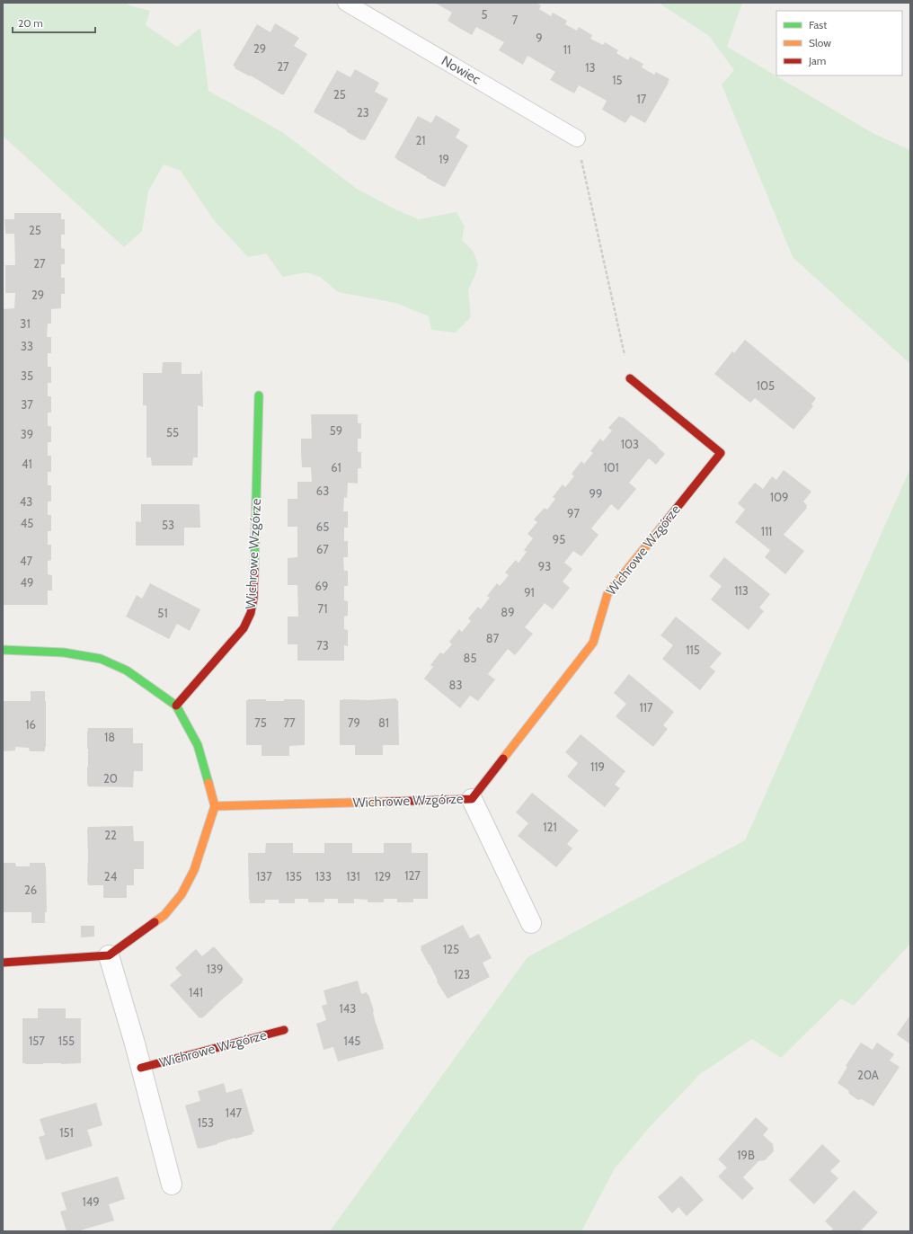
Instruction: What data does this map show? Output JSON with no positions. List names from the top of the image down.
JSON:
{
  "streets": {
    "street": ["Wichrowe Wzgórze"],
    "lane": ["Nowiec"]
  },
  "house_numbers": [
    "5",
    "7",
    "9",
    "29",
    "11",
    "27",
    "13",
    "15",
    "25",
    "17",
    "23",
    "21",
    "19",
    "25",
    "27",
    "29",
    "31",
    "33",
    "35",
    "105",
    "37",
    "59",
    "55",
    "39",
    "103",
    "41",
    "61",
    "101",
    "63",
    "99",
    "109",
    "43",
    "97",
    "45",
    "53",
    "65",
    "111",
    "95",
    "67",
    "47",
    "93",
    "49",
    "69",
    "113",
    "91",
    "71",
    "89",
    "51",
    "87",
    "73",
    "115",
    "85",
    "83",
    "117",
    "75",
    "77",
    "79",
    "81",
    "16",
    "18",
    "119",
    "20",
    "121",
    "22",
    "127",
    "24",
    "137",
    "135",
    "133",
    "131",
    "129",
    "26",
    "125",
    "139",
    "123",
    "141",
    "143",
    "157",
    "155",
    "145",
    "20A",
    "147",
    "153",
    "151",
    "19B",
    "149"
  ],
  "legend": ["Fast", "Slow", "Jam"],
  "scale_bar": "20 m"
}
